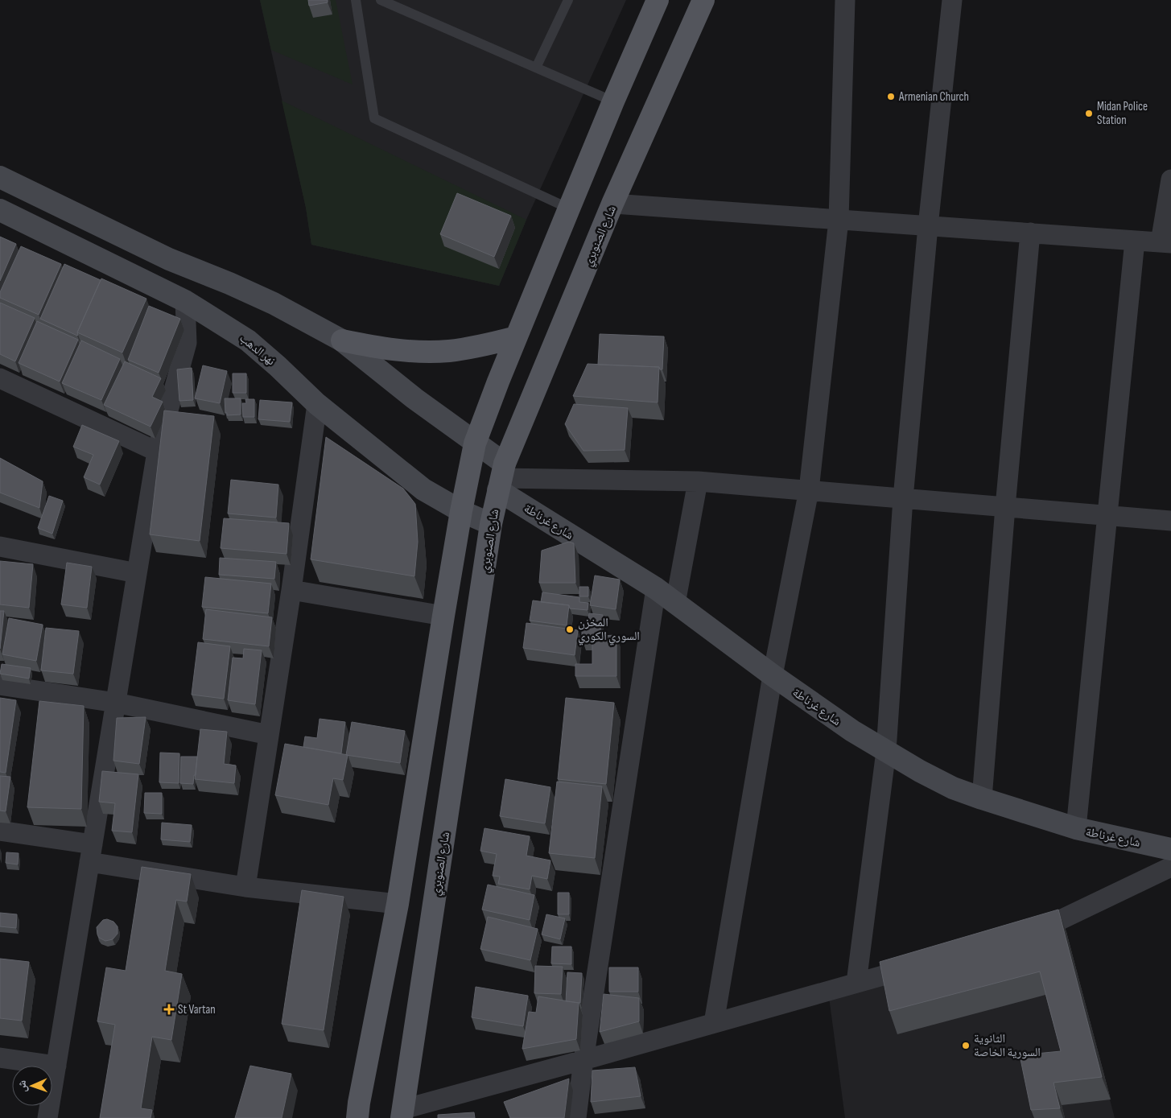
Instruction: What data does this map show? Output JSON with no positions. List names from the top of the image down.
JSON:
{
  "streets": {
    "main road": ["شارع الصنوبري", "نهر الدهب", "شارع غرناطة"]
  },
  "crossings": [
    ["شارع الصنوبري", "نهر الدهب"],
    ["شارع الصنوبري", "شارع غرناطة"]
  ],
  "places": {
    "other": [
      "Armenian Church",
      "Midan Police Station",
      "المخزن السوري الكوري",
      "الثانوية السورية الخاصة"
    ],
    "health": ["St Vartan"]
  },
  "north": "left"
}
